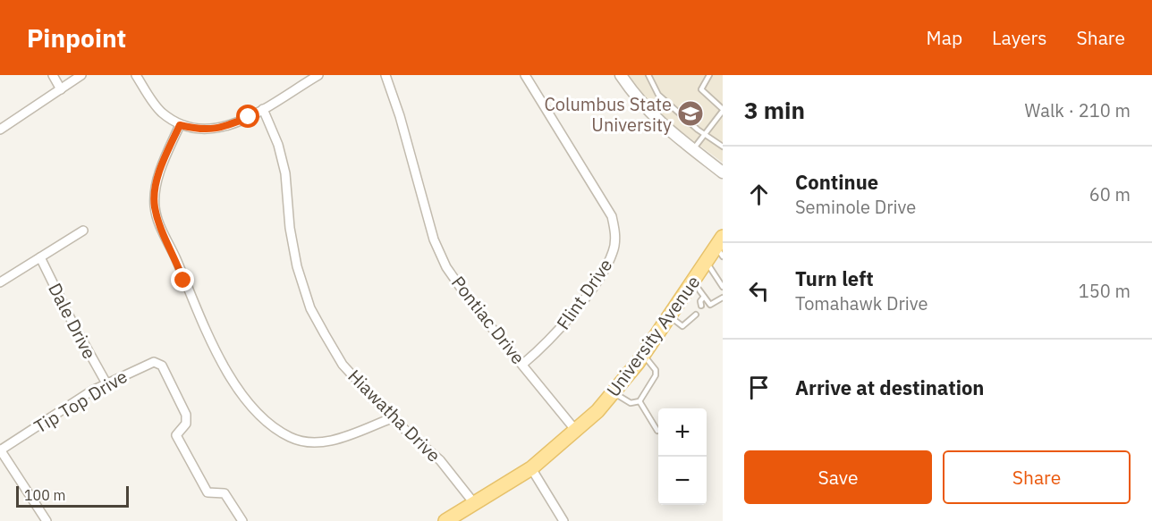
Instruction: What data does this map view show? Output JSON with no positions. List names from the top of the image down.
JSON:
{
  "streets": {
    "main road": ["University Avenue"],
    "street": [
      "Flint Drive",
      "Pontiac Drive",
      "Dale Drive",
      "Tip Top Drive",
      "Hiawatha Drive"
    ]
  },
  "crossings": [
    ["Flint Drive", "Pontiac Drive"],
    ["Pontiac Drive", "University Avenue"],
    ["Dale Drive", "Tip Top Drive"],
    ["University Avenue", "Hiawatha Drive"]
  ],
  "places": {
    "school or university": ["Columbus State University"]
  },
  "scale_bar": "100 m",
  "page": {
    "header": "Pinpoint",
    "nav": ["Map", "Layers", "Share"],
    "heading": ["3 min", "Walk · 210 m"],
    "list": [
      ["Continue", "Seminole Drive", "60 m"],
      ["Turn left", "Tomahawk Drive", "150 m"],
      "Arrive at destination"
    ],
    "map_buttons": ["+", "−"],
    "buttons": ["Save", "Share"],
    "scale": "100 m"
  }
}
